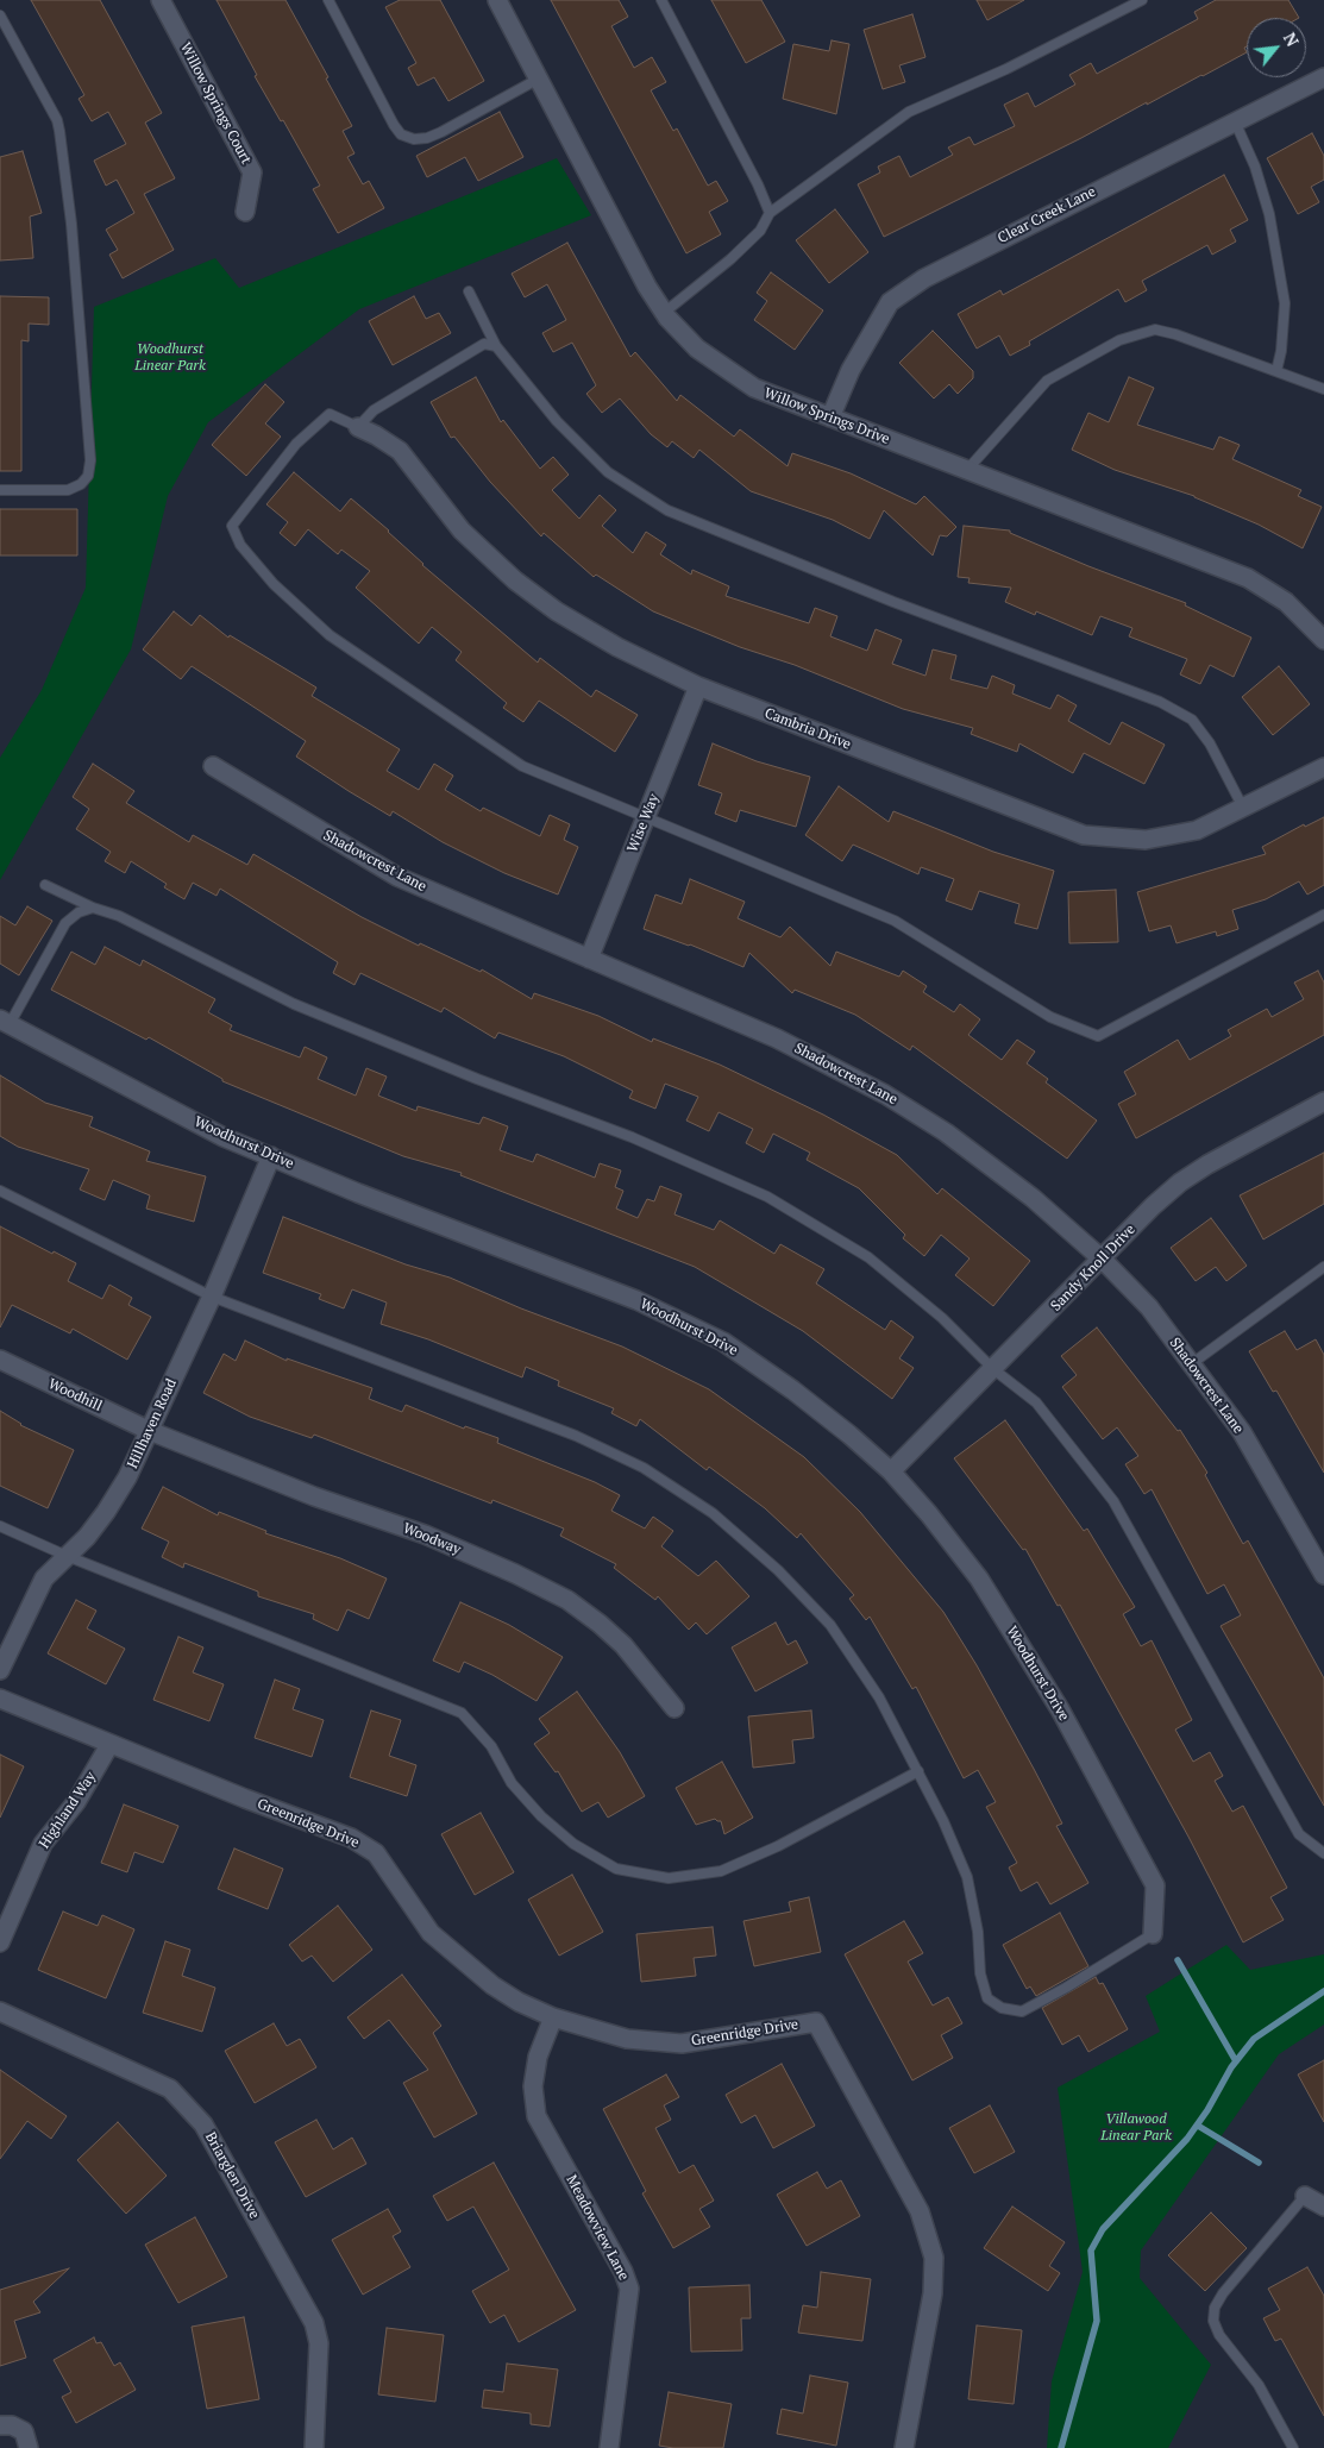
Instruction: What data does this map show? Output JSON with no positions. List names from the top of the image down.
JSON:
{
  "streets": {
    "street": [
      "Willow Springs Court",
      "Clear Creek Lane",
      "Willow Springs Drive",
      "Cambria Drive",
      "Wise Way",
      "Shadowcrest Lane",
      "Woodhurst Drive",
      "Sandy Knoll Drive",
      "Woodhill",
      "Hillhaven Road",
      "Woodway",
      "Highland Way",
      "Greenridge Drive",
      "Briarglen Drive",
      "Meadowview Lane"
    ]
  },
  "crossings": [
    ["Clear Creek Lane", "Willow Springs Drive"],
    ["Cambria Drive", "Wise Way"],
    ["Wise Way", "Shadowcrest Lane"],
    ["Shadowcrest Lane", "Sandy Knoll Drive"],
    ["Woodhurst Drive", "Sandy Knoll Drive"],
    ["Woodhurst Drive", "Hillhaven Road"],
    ["Woodhill", "Hillhaven Road"],
    ["Woodhill", "Woodway"],
    ["Hillhaven Road", "Woodway"],
    ["Highland Way", "Greenridge Drive"],
    ["Greenridge Drive", "Meadowview Lane"]
  ],
  "parks": ["Woodhurst Linear Park", "Villawood Linear Park"],
  "north": "top right"
}
